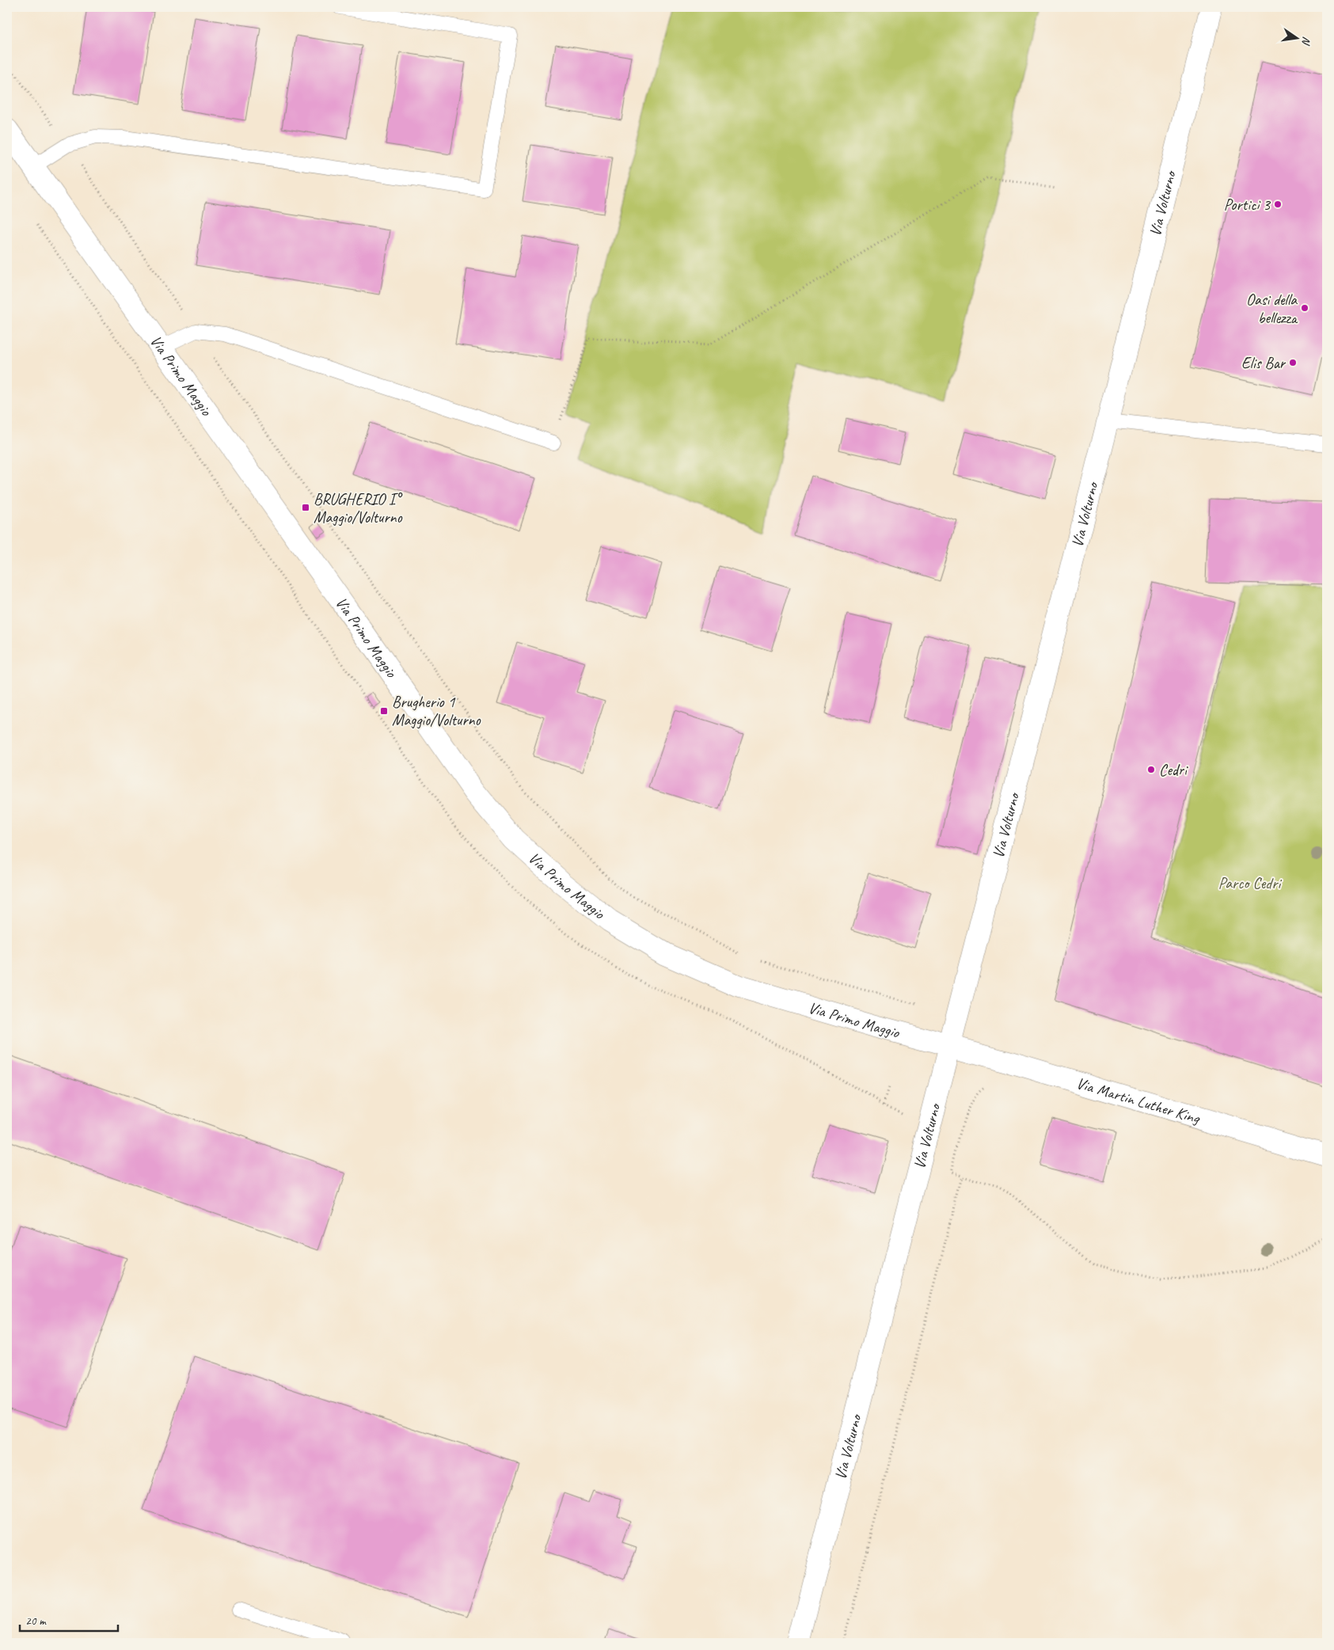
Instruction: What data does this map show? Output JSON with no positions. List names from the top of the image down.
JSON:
{
  "streets": {
    "street": ["Via Volturno", "Via Primo Maggio", "Via Martin Luther King"]
  },
  "crossings": [
    ["Via Volturno", "Via Primo Maggio"],
    ["Via Volturno", "Via Martin Luther King"],
    ["Via Primo Maggio", "Via Martin Luther King"]
  ],
  "parks": ["Parco Cedri"],
  "places": {
    "other": [
      "Portici 3",
      "Oasi della bellezza",
      "Elis Bar",
      "Cedri"
    ],
    "transit": ["BRUGHERIO I° Maggio/Volturno", "Brugherio 1 Maggio/Volturno"]
  },
  "scale_bar": "20 m",
  "north": "right"
}
